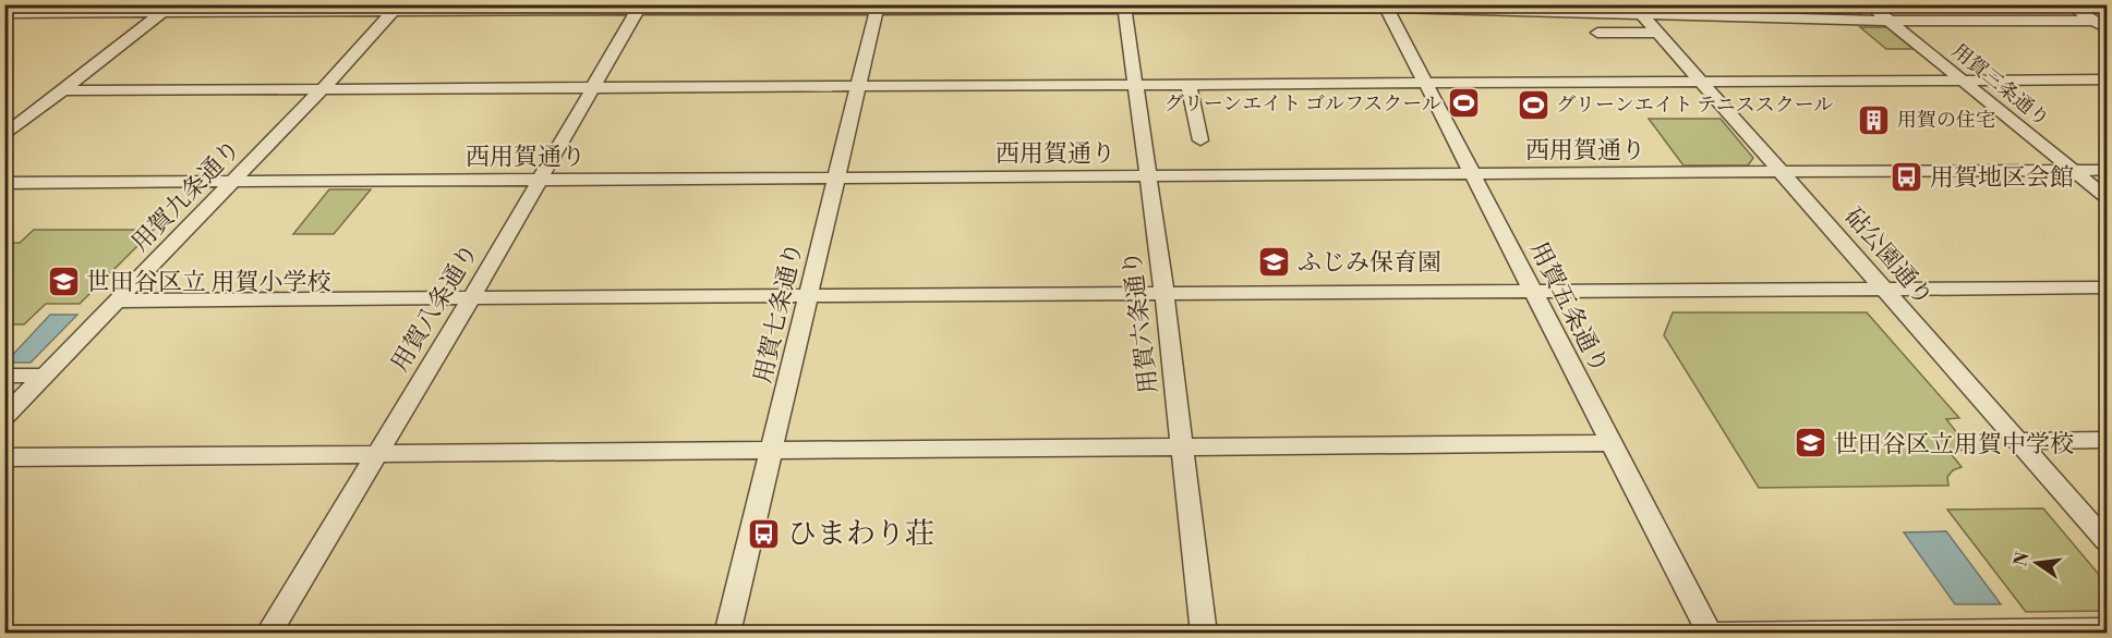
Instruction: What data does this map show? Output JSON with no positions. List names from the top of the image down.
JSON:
{
  "streets": {
    "street": [
      "用賀三条通り",
      "西用賀通り",
      "用賀九条通り",
      "砧公園通り",
      "用賀八条通り",
      "用賀五条通り",
      "用賀七条通り",
      "用賀六条通り"
    ]
  },
  "crossings": [
    ["用賀三条通り", "西用賀通り"],
    ["西用賀通り", "用賀九条通り"],
    ["西用賀通り", "砧公園通り"],
    ["西用賀通り", "用賀八条通り"],
    ["西用賀通り", "用賀五条通り"],
    ["西用賀通り", "用賀七条通り"],
    ["西用賀通り", "用賀六条通り"]
  ],
  "places": {
    "sports": ["グリーンエイト ゴルフスクール", "グリーンエイト テニススクール"],
    "building": ["用賀の住宅"],
    "bus stop": ["用賀地区会館", "ひまわり荘"],
    "school or university": ["ふじみ保育園", "世田谷区立 用賀小学校", "世田谷区立用賀中学校"]
  },
  "north": "left"
}
